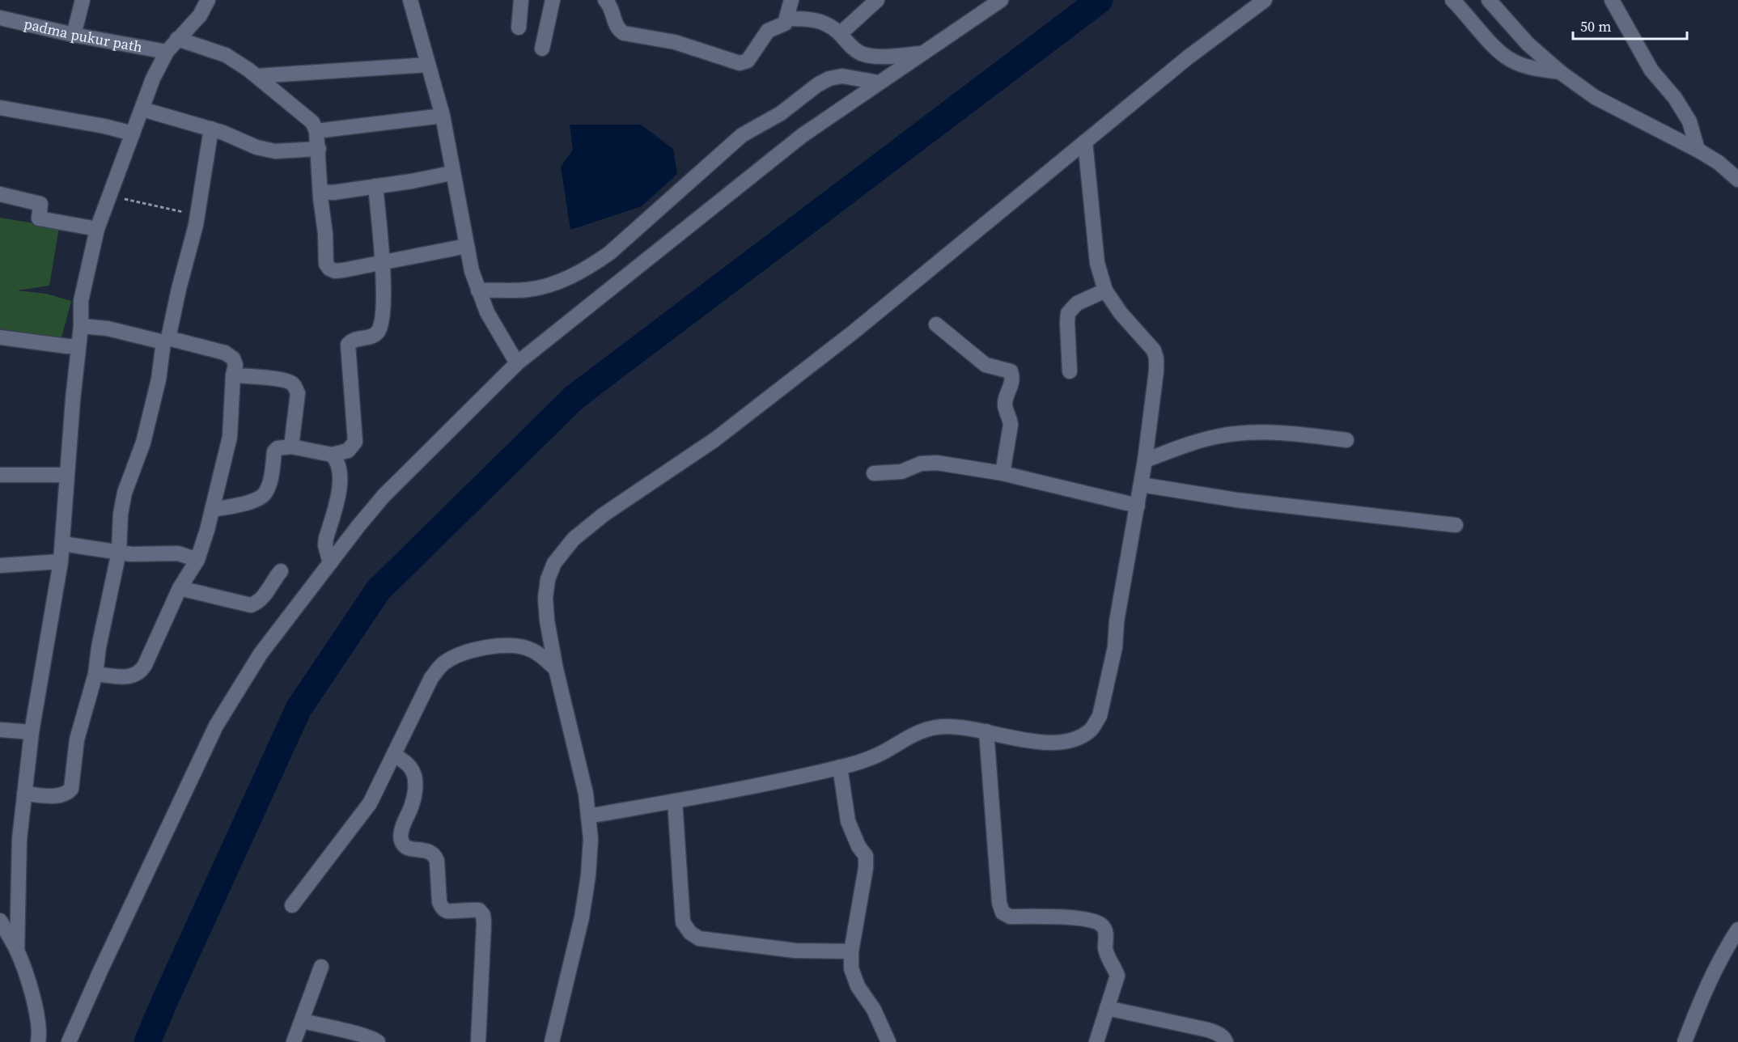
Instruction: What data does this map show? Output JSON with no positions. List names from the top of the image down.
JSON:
{
  "streets": {
    "street": ["padma pukur path"]
  },
  "scale_bar": "50 m"
}
